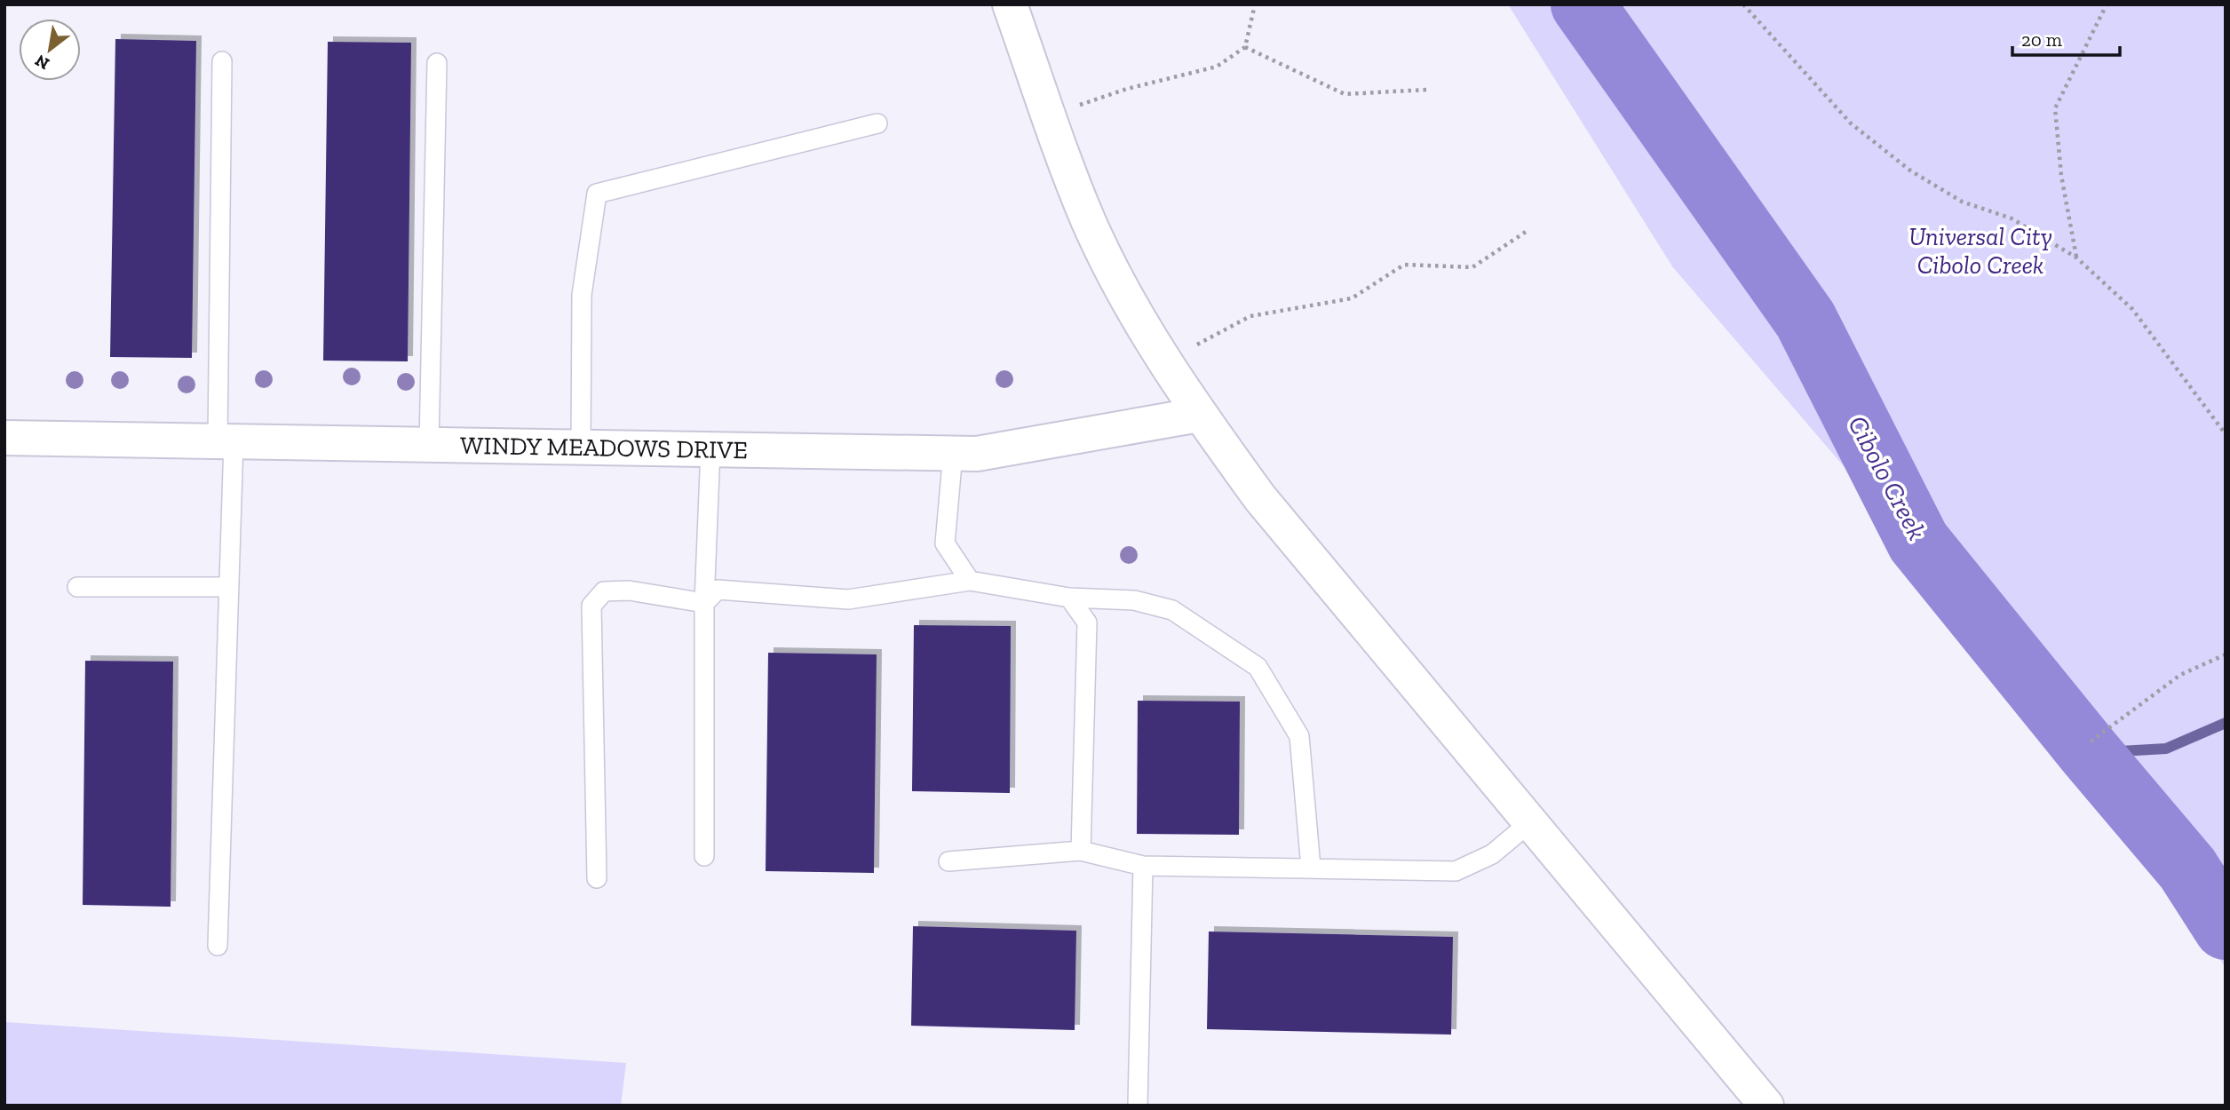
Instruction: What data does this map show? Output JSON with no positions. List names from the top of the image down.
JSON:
{
  "streets": {
    "main road": ["WINDY MEADOWS DRIVE"]
  },
  "water": ["Cibolo Creek"],
  "parks": ["Universal City Cibolo Creek"],
  "scale_bar": "20 m",
  "north": "bottom left"
}
